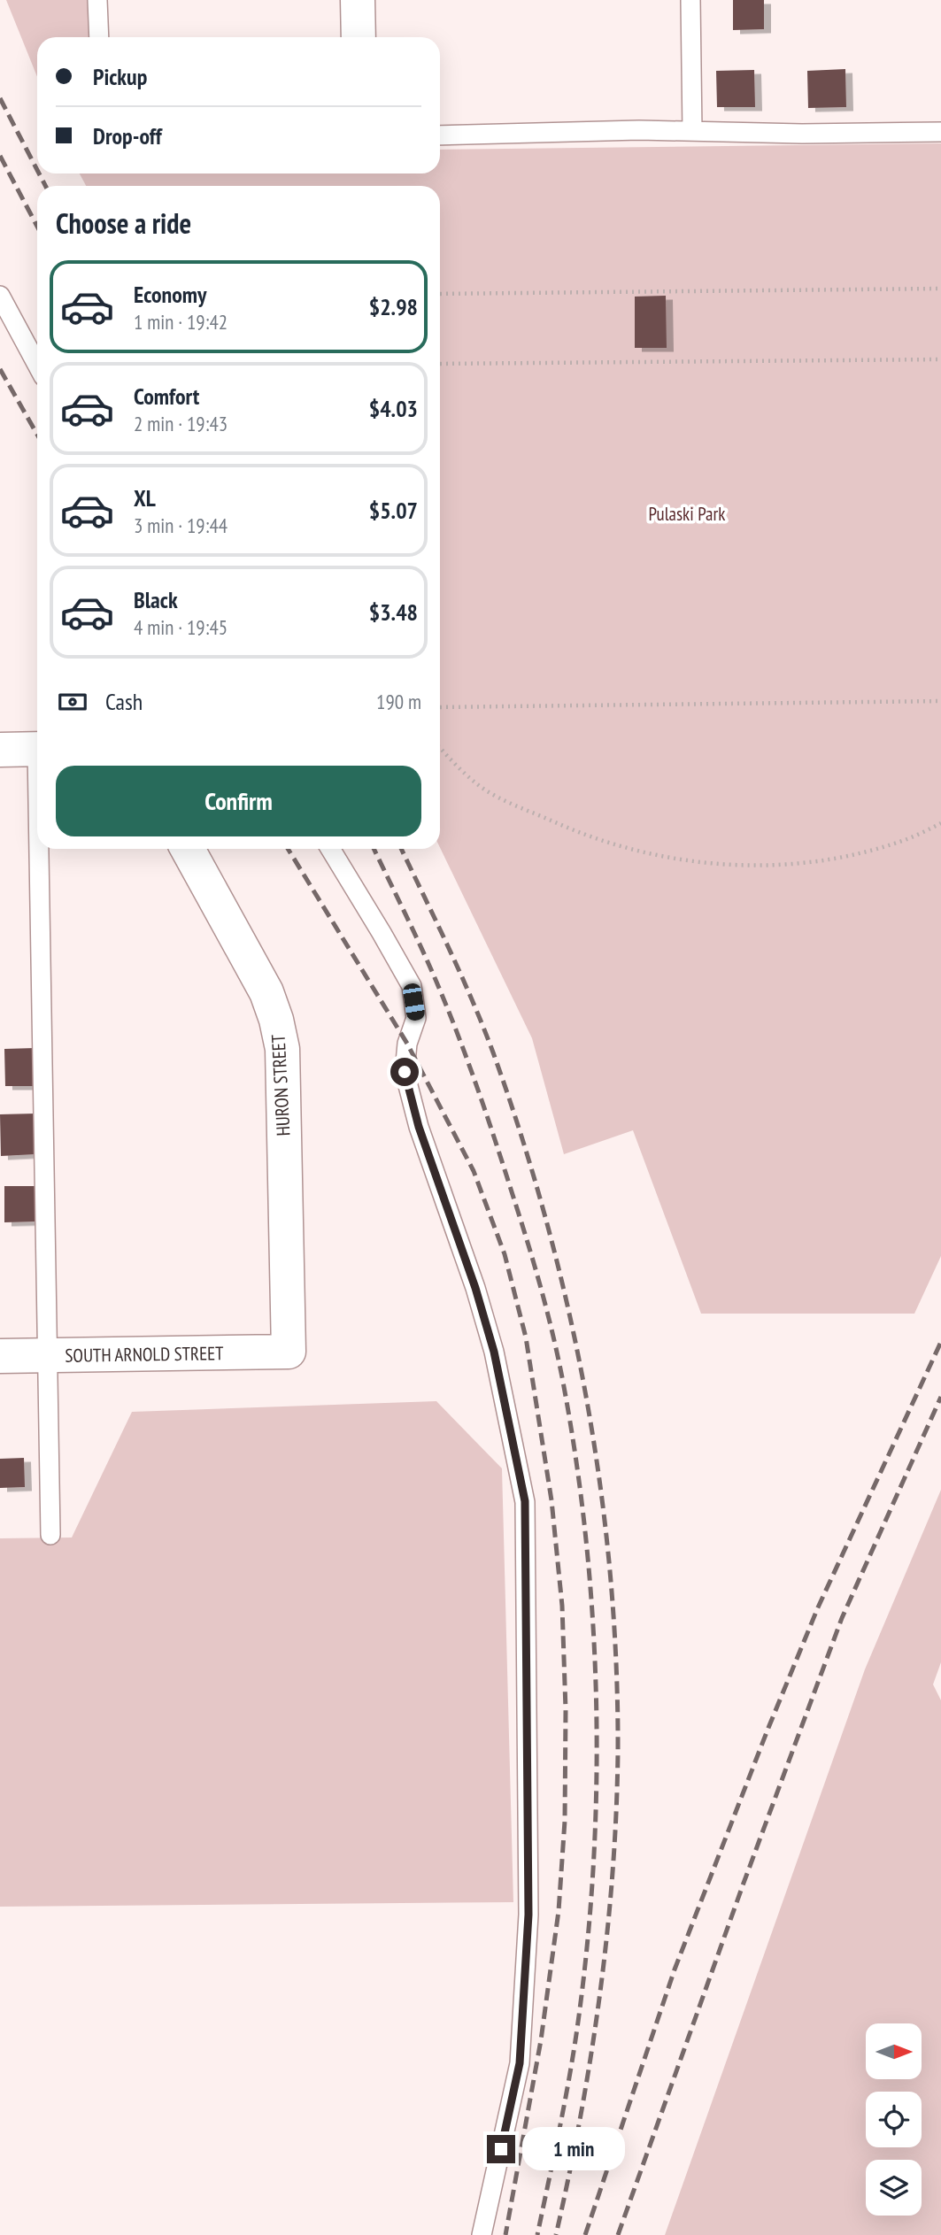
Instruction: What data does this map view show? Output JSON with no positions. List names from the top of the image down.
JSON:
{
  "streets": {
    "street": ["HURON STREET", "SOUTH ARNOLD STREET"]
  },
  "crossings": [
    ["HURON STREET", "SOUTH ARNOLD STREET"]
  ],
  "parks": ["Pulaski Park"],
  "north": "right",
  "page": {
    "banner": ["Pickup", "Drop-off"],
    "heading": "Choose a ride",
    "list": [
      {
        "name": "Economy",
        "note": "1 min · 19:42",
        "value": "$2.98"
      },
      {
        "name": "Comfort",
        "note": "2 min · 19:43",
        "value": "$4.03"
      },
      {
        "name": "XL",
        "note": "3 min · 19:44",
        "value": "$5.07"
      },
      {
        "name": "Black",
        "note": "4 min · 19:45",
        "value": "$3.48"
      }
    ],
    "pay": ["Cash", "190 m"],
    "buttons": "Confirm",
    "bubble": "1 min"
  }
}
